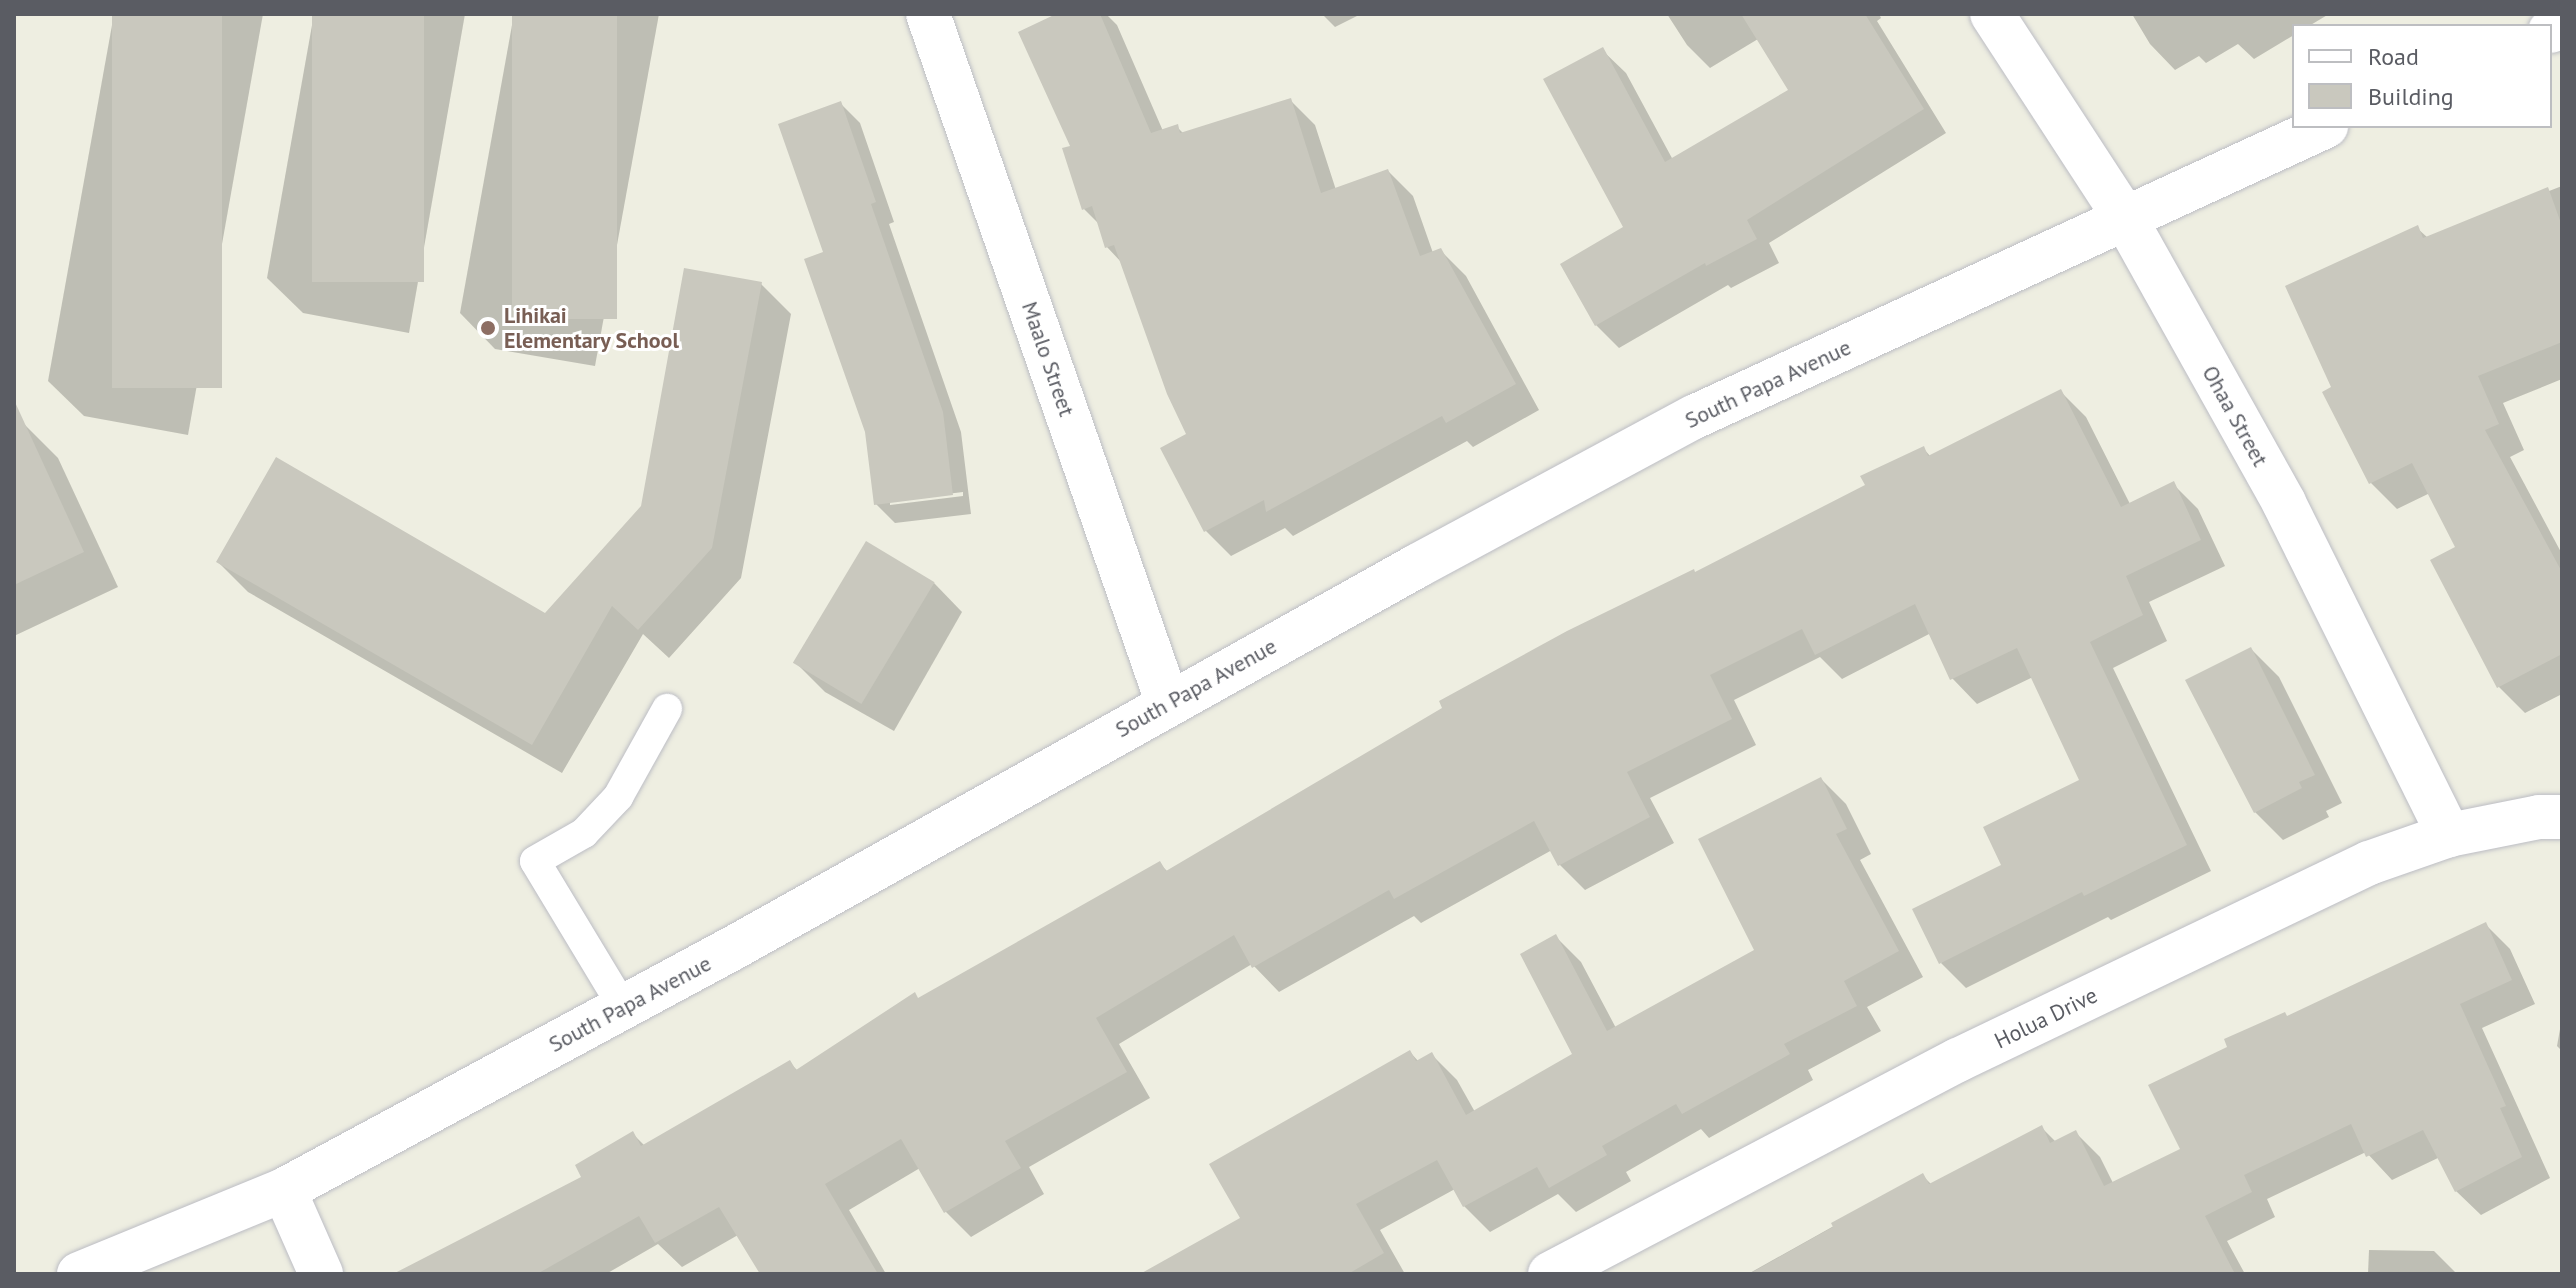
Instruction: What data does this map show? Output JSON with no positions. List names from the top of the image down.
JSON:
{
  "streets": {
    "street": [
      "Maalo Street",
      "South Papa Avenue",
      "Ohaa Street",
      "Holua Drive"
    ]
  },
  "crossings": [
    ["Maalo Street", "South Papa Avenue"],
    ["South Papa Avenue", "Ohaa Street"],
    ["Ohaa Street", "Holua Drive"]
  ],
  "places": ["Lihikai Elementary School"],
  "legend": ["Road", "Building"]
}
